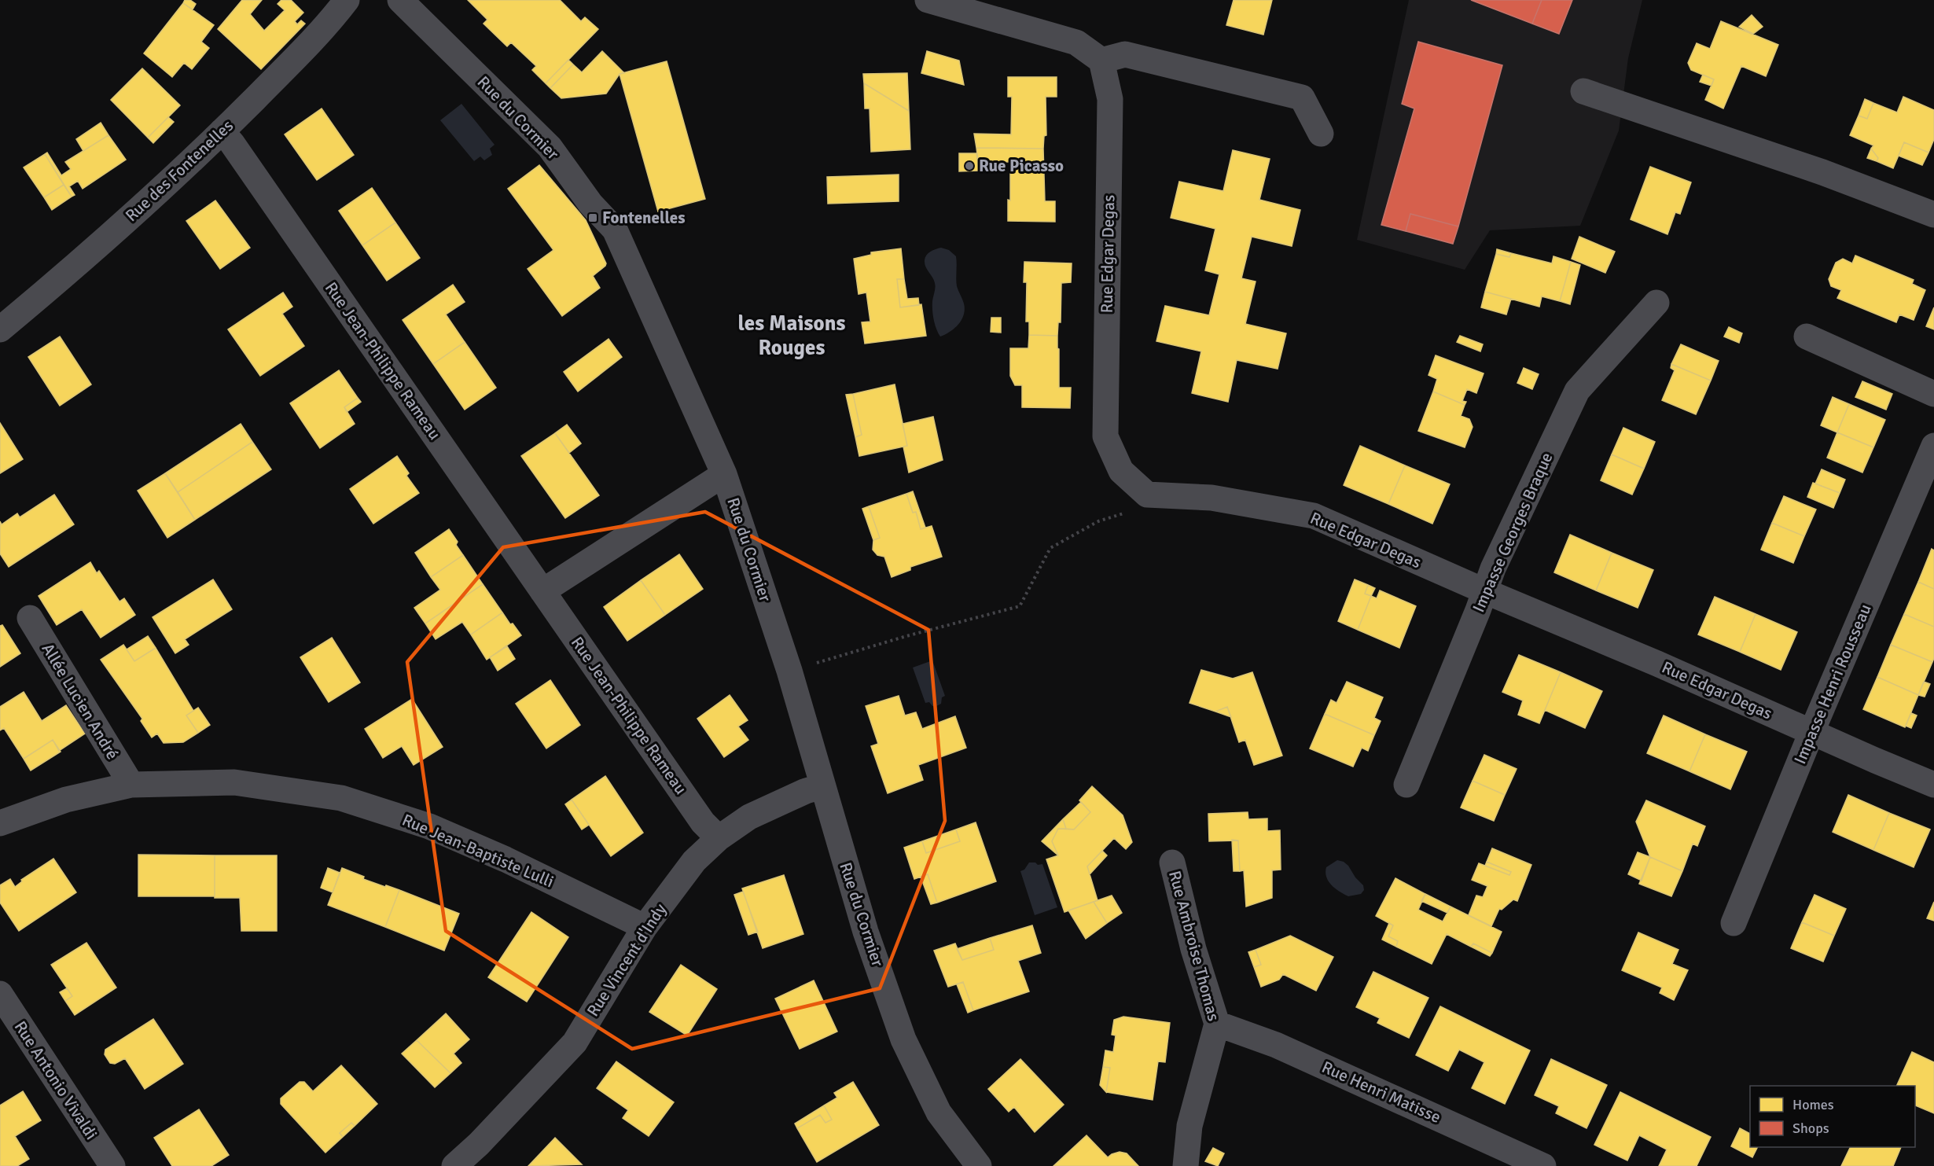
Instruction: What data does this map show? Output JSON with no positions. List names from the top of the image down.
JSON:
{
  "streets": {
    "street": [
      "Rue du Cormier",
      "Rue des Fontenelles",
      "Rue Edgar Degas",
      "Rue Jean-Philippe Rameau",
      "Impasse Georges Braque",
      "Impasse Henri Rousseau",
      "Allée Lucien André",
      "Rue Jean-Baptiste Lulli",
      "Rue Ambroise Thomas",
      "Rue Vincent d'Indy",
      "Rue Antonio Vivaldi",
      "Rue Henri Matisse"
    ]
  },
  "crossings": [
    ["Rue du Cormier", "Rue Vincent d'Indy"],
    ["Rue des Fontenelles", "Rue Jean-Philippe Rameau"],
    ["Rue Edgar Degas", "Impasse Georges Braque"],
    ["Rue Edgar Degas", "Impasse Henri Rousseau"],
    ["Rue Jean-Philippe Rameau", "Rue Vincent d'Indy"],
    ["Allée Lucien André", "Rue Jean-Baptiste Lulli"],
    ["Rue Jean-Baptiste Lulli", "Rue Vincent d'Indy"],
    ["Rue Ambroise Thomas", "Rue Henri Matisse"]
  ],
  "districts": ["les Maisons Rouges"],
  "places": {
    "other": ["Rue Picasso"],
    "transit": ["Fontenelles"]
  },
  "legend": ["Homes", "Shops"]
}
